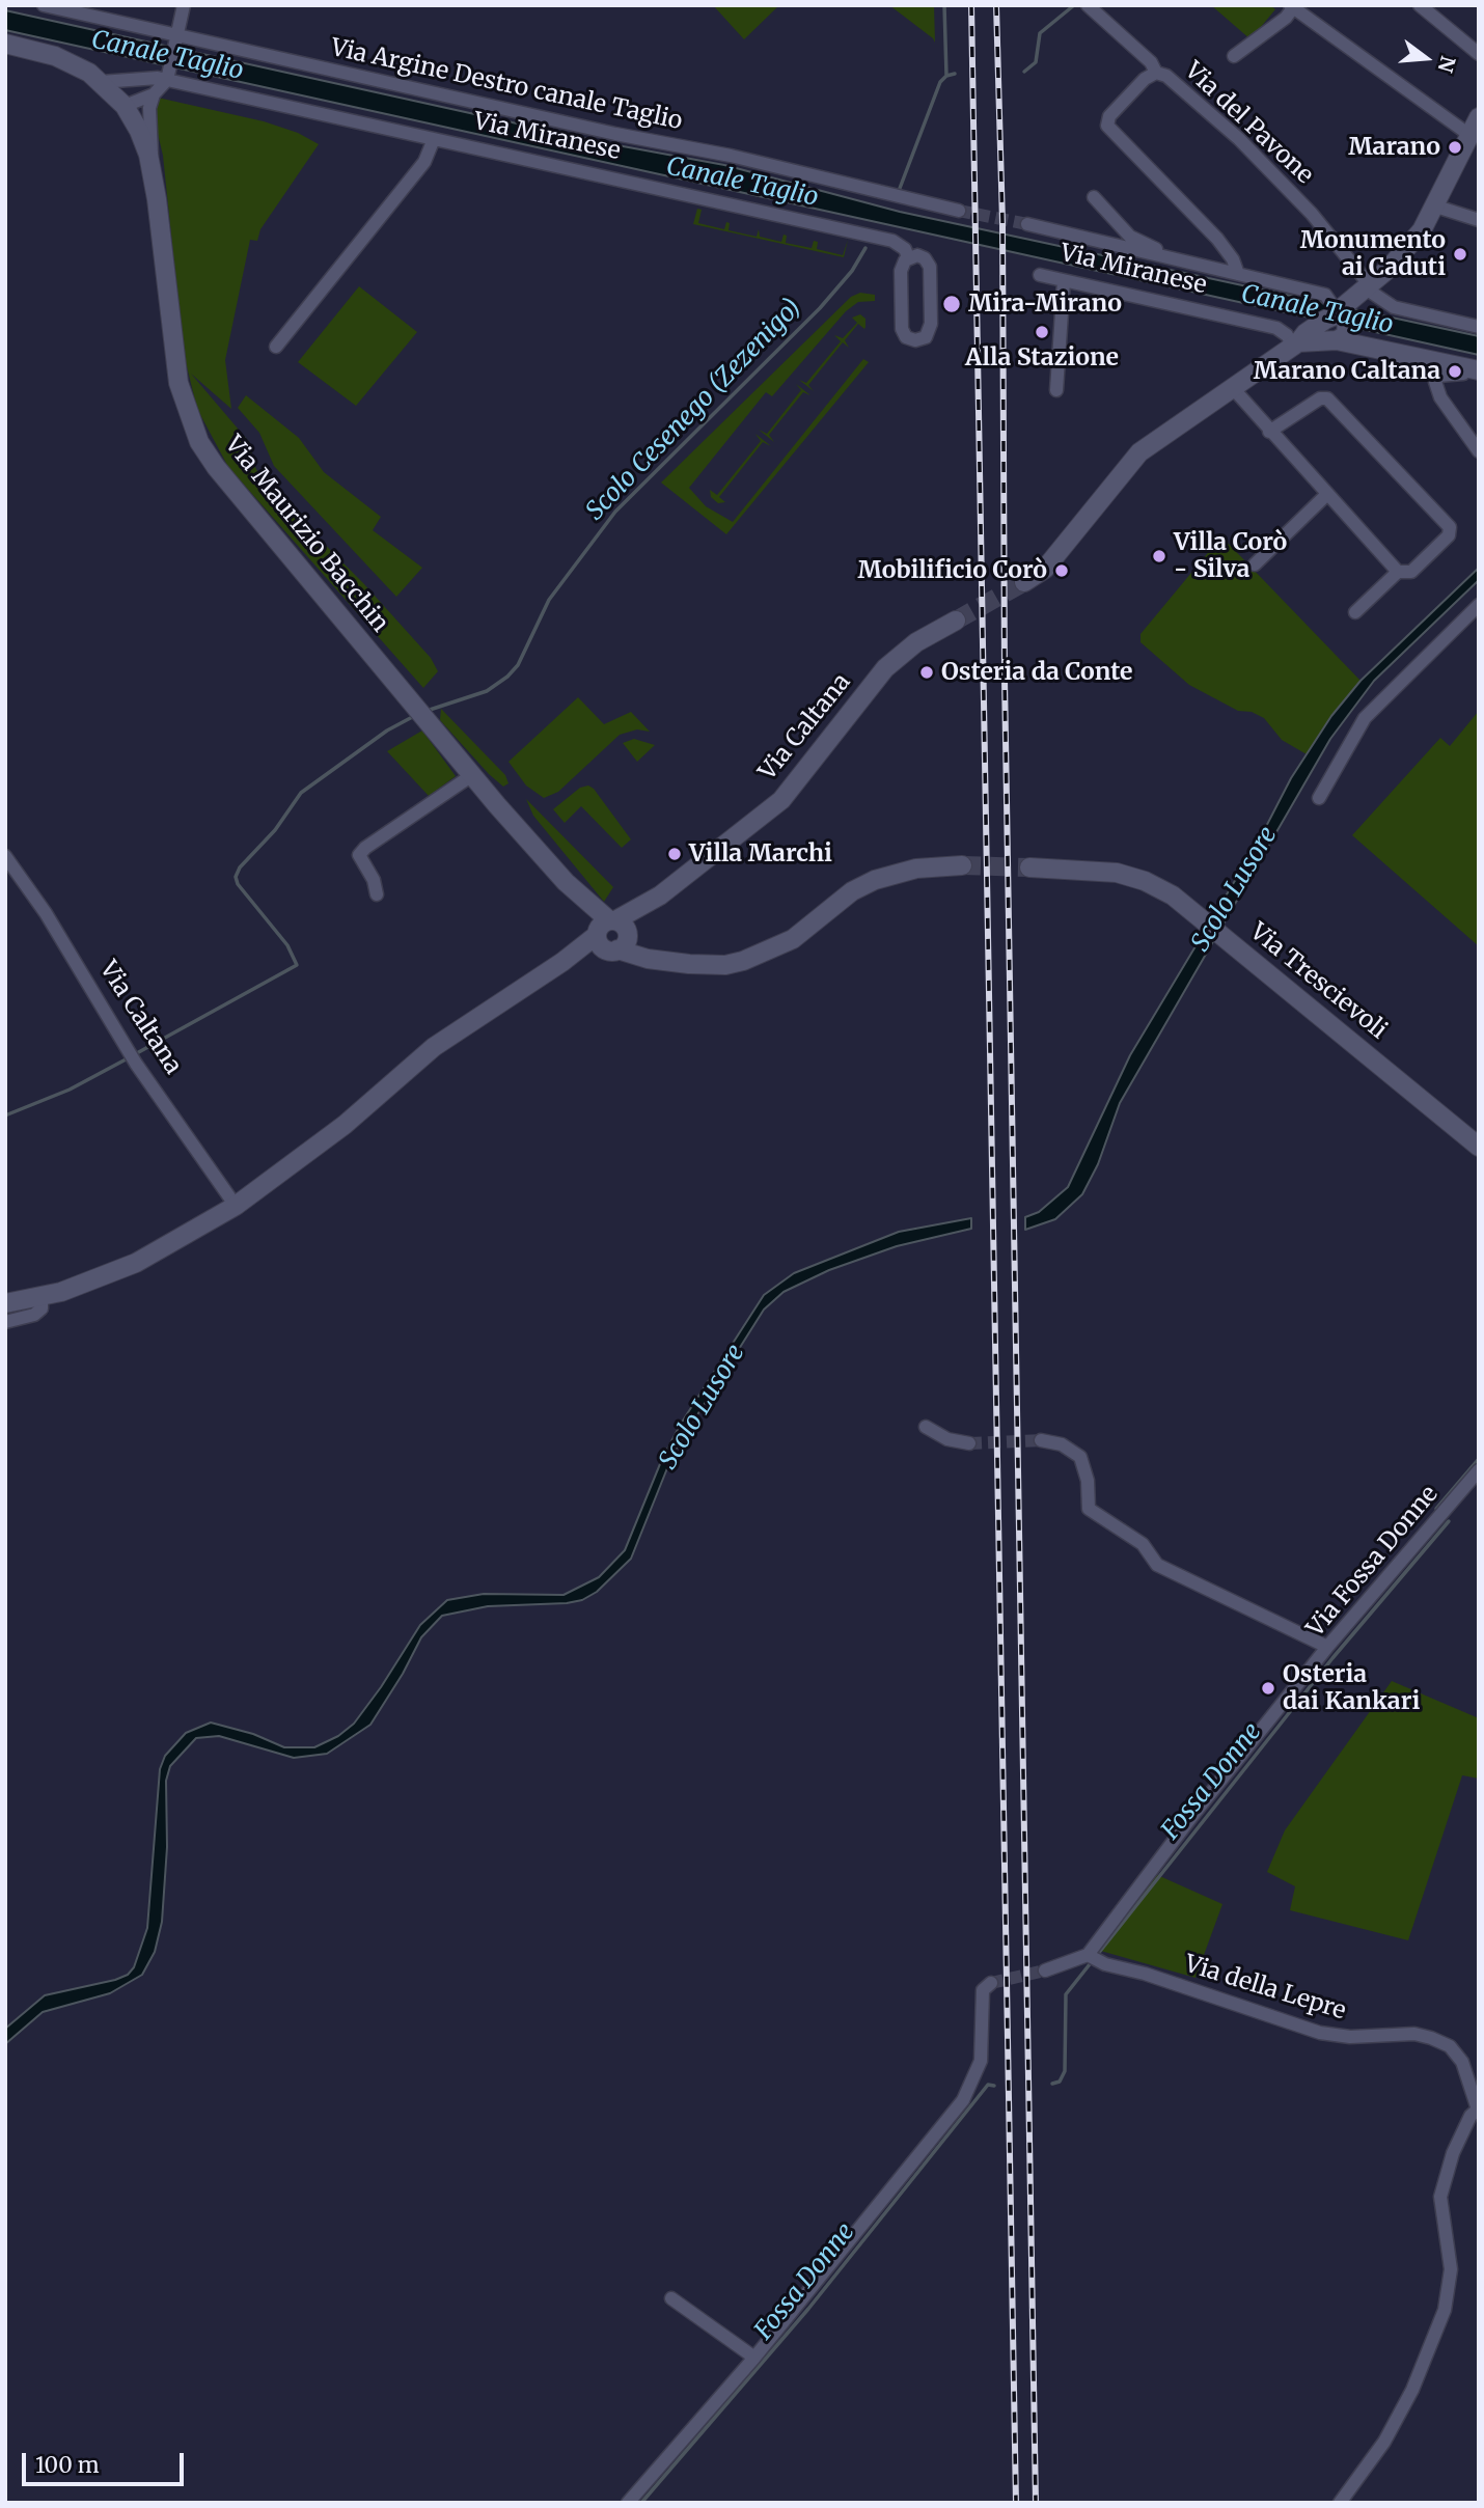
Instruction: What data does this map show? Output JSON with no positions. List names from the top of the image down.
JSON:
{
  "streets": {
    "main road": ["Via Maurizio Bacchin", "Via Caltana", "Via Trescievoli"],
    "street": [
      "Via Argine Destro canale Taglio",
      "Via del Pavone",
      "Via Miranese",
      "Via Fossa Donne",
      "Via della Lepre"
    ]
  },
  "crossings": [
    ["Via Miranese", "Via Maurizio Bacchin"],
    ["Via Maurizio Bacchin", "Via Caltana"],
    ["Via Fossa Donne", "Via della Lepre"]
  ],
  "water": [
    "Canale Taglio",
    "Scolo Cesenego (Zezenigo)",
    "Scolo Lusore",
    "Fossa Donne"
  ],
  "places": [
    "Marano",
    "Monumento ai Caduti",
    "Mira-Mirano",
    "Alla Stazione",
    "Marano Caltana",
    "Villa Corò - Silva",
    "Mobilificio Corò",
    "Osteria da Conte",
    "Villa Marchi",
    "Osteria dai Kankari"
  ],
  "scale_bar": "100 m",
  "north": "right"
}
